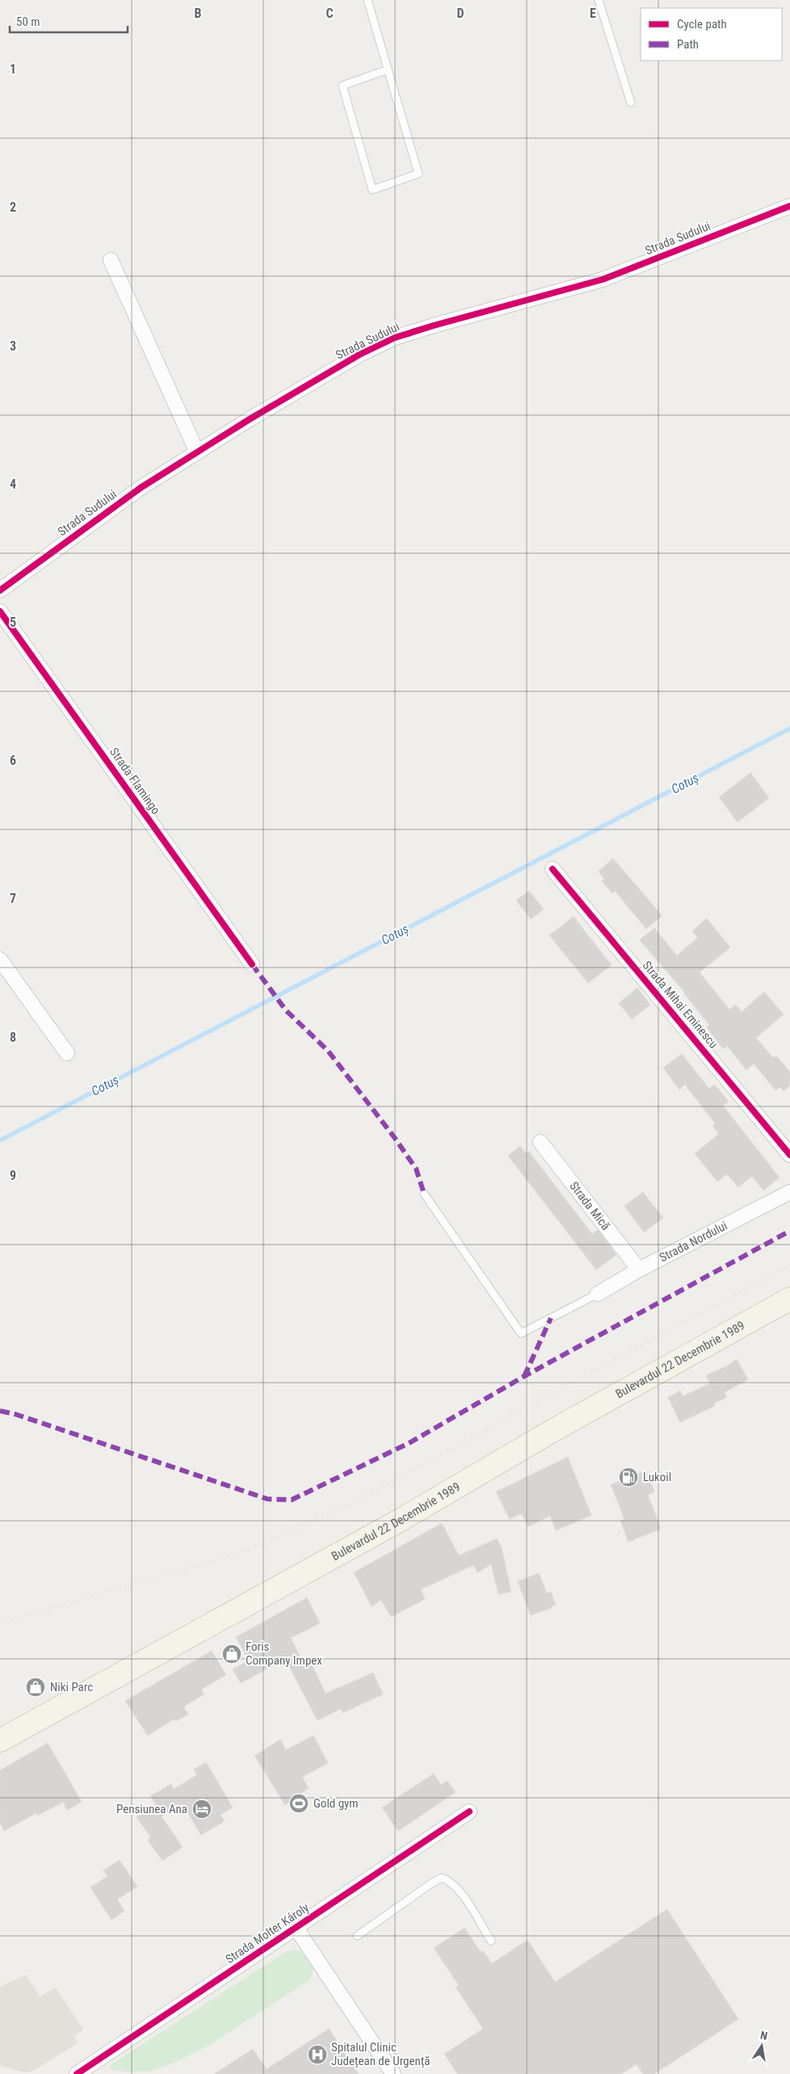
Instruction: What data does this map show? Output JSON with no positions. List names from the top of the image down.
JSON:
{
  "streets": {
    "main road": ["Bulevardul 22 Decembrie 1989"],
    "street": [
      "Strada Sudului",
      "Strada Flamingo",
      "Strada Mihai Eminescu",
      "Strada Mică",
      "Strada Nordului",
      "Strada Molter Károly"
    ]
  },
  "crossings": [
    ["Strada Mică", "Strada Nordului"]
  ],
  "water": ["Cotuș"],
  "places": {
    "fuel station": ["Lukoil"],
    "shop": ["Foris Company Impex", "Niki Parc"],
    "sports": ["Gold gym"],
    "hotel": ["Pensiunea Ana"],
    "hospital": ["Spitalul Clinic Județean de Urgență"]
  },
  "legend": ["Cycle path", "Path"],
  "scale_bar": "50 m",
  "north": "top",
  "grid": {
    "columns": [
      "B",
      "C",
      "D",
      "E"
    ],
    "rows": [
      "1",
      "2",
      "3",
      "4",
      "5",
      "6",
      "7",
      "8",
      "9"
    ]
  }
}
